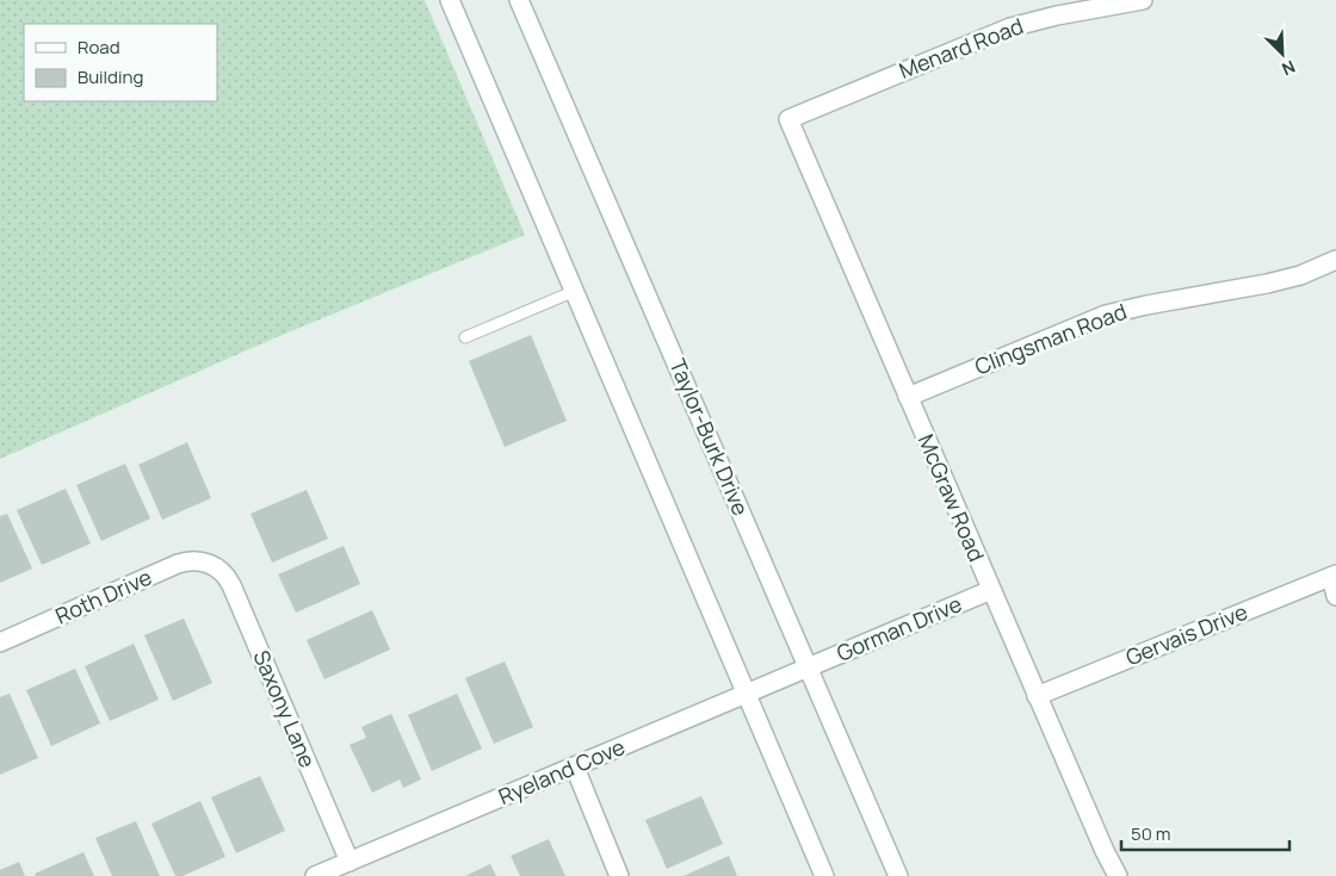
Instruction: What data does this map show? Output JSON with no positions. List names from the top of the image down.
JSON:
{
  "streets": {
    "street": [
      "Menard Road",
      "Clingsman Road",
      "Taylor-Burk Drive",
      "McGraw Road",
      "Roth Drive",
      "Gorman Drive",
      "Gervais Drive",
      "Saxony Lane",
      "Ryeland Cove"
    ]
  },
  "crossings": [
    ["Menard Road", "McGraw Road"],
    ["Clingsman Road", "McGraw Road"],
    ["Taylor-Burk Drive", "Gorman Drive"],
    ["Taylor-Burk Drive", "Ryeland Cove"],
    ["McGraw Road", "Gorman Drive"],
    ["McGraw Road", "Gervais Drive"],
    ["Roth Drive", "Saxony Lane"],
    ["Gorman Drive", "Ryeland Cove"],
    ["Saxony Lane", "Ryeland Cove"]
  ],
  "legend": ["Road", "Building"],
  "scale_bar": "50 m",
  "north": "bottom right"
}
